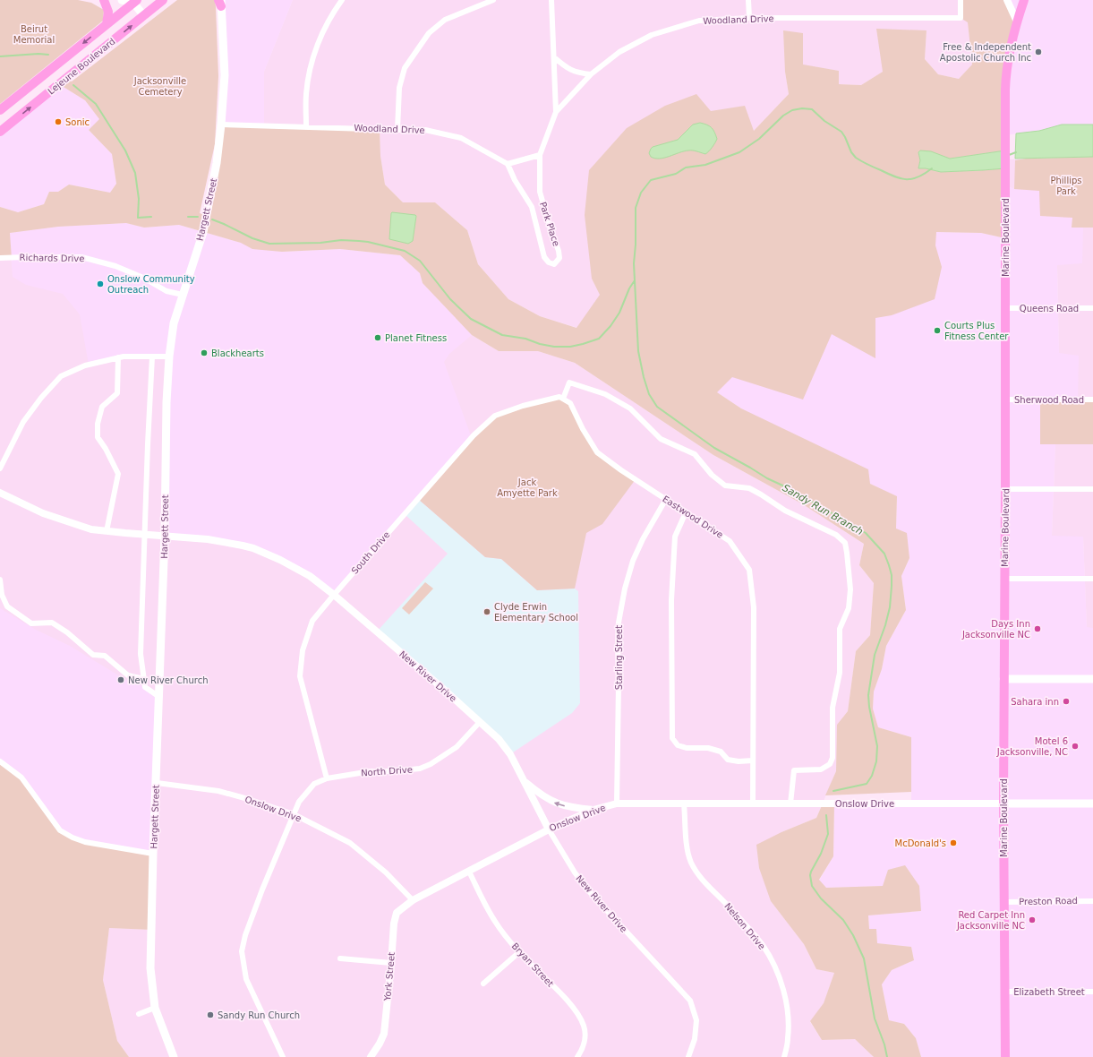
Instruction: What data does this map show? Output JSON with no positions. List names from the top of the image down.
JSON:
{
  "streets": {
    "main road": [
      "Lejeune Boulevard",
      "Hargett Street",
      "Marine Boulevard",
      "Onslow Drive"
    ],
    "street": [
      "Woodland Drive",
      "Park Place",
      "Richards Drive",
      "Queens Road",
      "Sherwood Road",
      "Eastwood Drive",
      "South Drive",
      "Starling Street",
      "New River Drive",
      "North Drive",
      "Preston Road",
      "Nelson Drive",
      "Bryan Street",
      "York Street",
      "Elizabeth Street"
    ]
  },
  "crossings": [
    ["Woodland Drive", "Hargett Street"],
    ["Woodland Drive", "Park Place"],
    ["Hargett Street", "Richards Drive"],
    ["Hargett Street", "New River Drive"],
    ["Hargett Street", "Onslow Drive"],
    ["Marine Boulevard", "Queens Road"],
    ["Marine Boulevard", "Sherwood Road"],
    ["Marine Boulevard", "Onslow Drive"],
    ["Marine Boulevard", "Preston Road"],
    ["Marine Boulevard", "Elizabeth Street"],
    ["Eastwood Drive", "South Drive"],
    ["Eastwood Drive", "Starling Street"],
    ["Eastwood Drive", "Onslow Drive"],
    ["South Drive", "New River Drive"],
    ["South Drive", "North Drive"],
    ["Starling Street", "Onslow Drive"],
    ["New River Drive", "North Drive"],
    ["New River Drive", "Onslow Drive"],
    ["North Drive", "Onslow Drive"],
    ["Onslow Drive", "Nelson Drive"],
    ["Onslow Drive", "Bryan Street"],
    ["Onslow Drive", "York Street"]
  ],
  "water": ["Sandy Run Branch"],
  "parks": [
    "Beirut Memorial",
    "Jacksonville Cemetery",
    "Phillips Park",
    "Jack Amyette Park"
  ],
  "places": [
    "Free & Independent Apostolic Church Inc",
    "Sonic",
    "Onslow Community Outreach",
    "Courts Plus Fitness Center",
    "Planet Fitness",
    "Blackhearts",
    "Clyde Erwin Elementary School",
    "Days Inn Jacksonville NC",
    "New River Church",
    "Sahara inn",
    "Motel 6 Jacksonville, NC",
    "McDonald's",
    "Red Carpet Inn Jacksonville NC",
    "Sandy Run Church"
  ]
}
